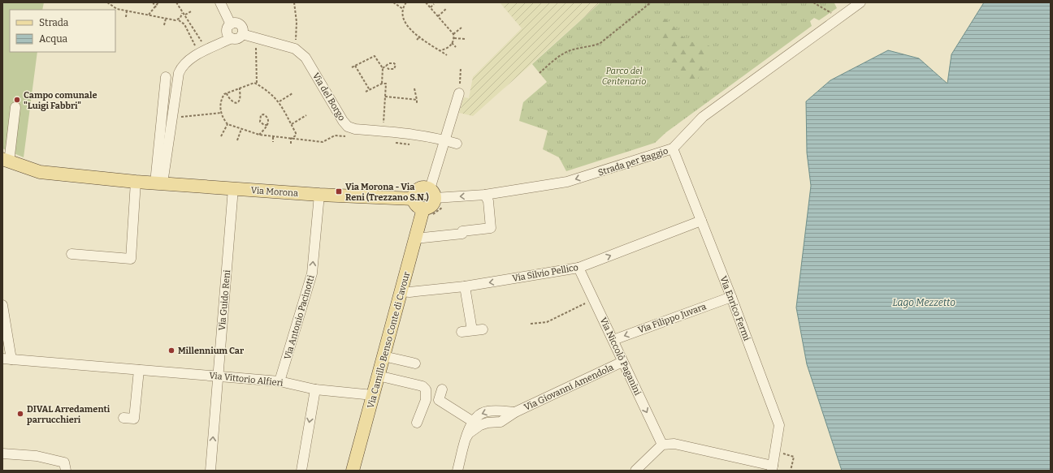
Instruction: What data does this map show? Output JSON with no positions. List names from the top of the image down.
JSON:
{
  "streets": {
    "main road": ["Via Morona", "Via Camillo Benso Conte di Cavour"],
    "street": [
      "Via del Borgo",
      "Strada per Baggio",
      "Via Silvio Pellico",
      "Via Guido Reni",
      "Via Enrico Fermi",
      "Via Antonio Pacinotti",
      "Via Filippo Juvara",
      "Via Niccolò Paganini",
      "Via Vittorio Alfieri",
      "Via Giovanni Amendola"
    ]
  },
  "crossings": [
    ["Strada per Baggio", "Via Morona"],
    ["Strada per Baggio", "Via Enrico Fermi"],
    ["Strada per Baggio", "Via Camillo Benso Conte di Cavour"],
    ["Via Morona", "Via Guido Reni"],
    ["Via Morona", "Via Antonio Pacinotti"],
    ["Via Morona", "Via Camillo Benso Conte di Cavour"],
    ["Via Silvio Pellico", "Via Enrico Fermi"],
    ["Via Silvio Pellico", "Via Camillo Benso Conte di Cavour"],
    ["Via Silvio Pellico", "Via Niccolò Paganini"],
    ["Via Guido Reni", "Via Vittorio Alfieri"],
    ["Via Enrico Fermi", "Via Filippo Juvara"],
    ["Via Antonio Pacinotti", "Via Vittorio Alfieri"],
    ["Via Filippo Juvara", "Via Niccolò Paganini"],
    ["Via Camillo Benso Conte di Cavour", "Via Vittorio Alfieri"],
    ["Via Niccolò Paganini", "Via Giovanni Amendola"]
  ],
  "one_way": [
    "Strada per Baggio",
    "Via Antonio Pacinotti",
    "Via Filippo Juvara",
    "Via Niccolò Paganini"
  ],
  "water": ["Lago Mezzetto"],
  "parks": ["Parco del Centenario"],
  "places": {
    "other": ["Campo comunale \"Luigi Fabbri\"", "Millennium Car", "DIVAL Arredamenti parrucchieri"],
    "transit": ["Via Morona - Via Reni (Trezzano S.N.)"]
  },
  "legend": ["Strada", "Acqua"]
}
